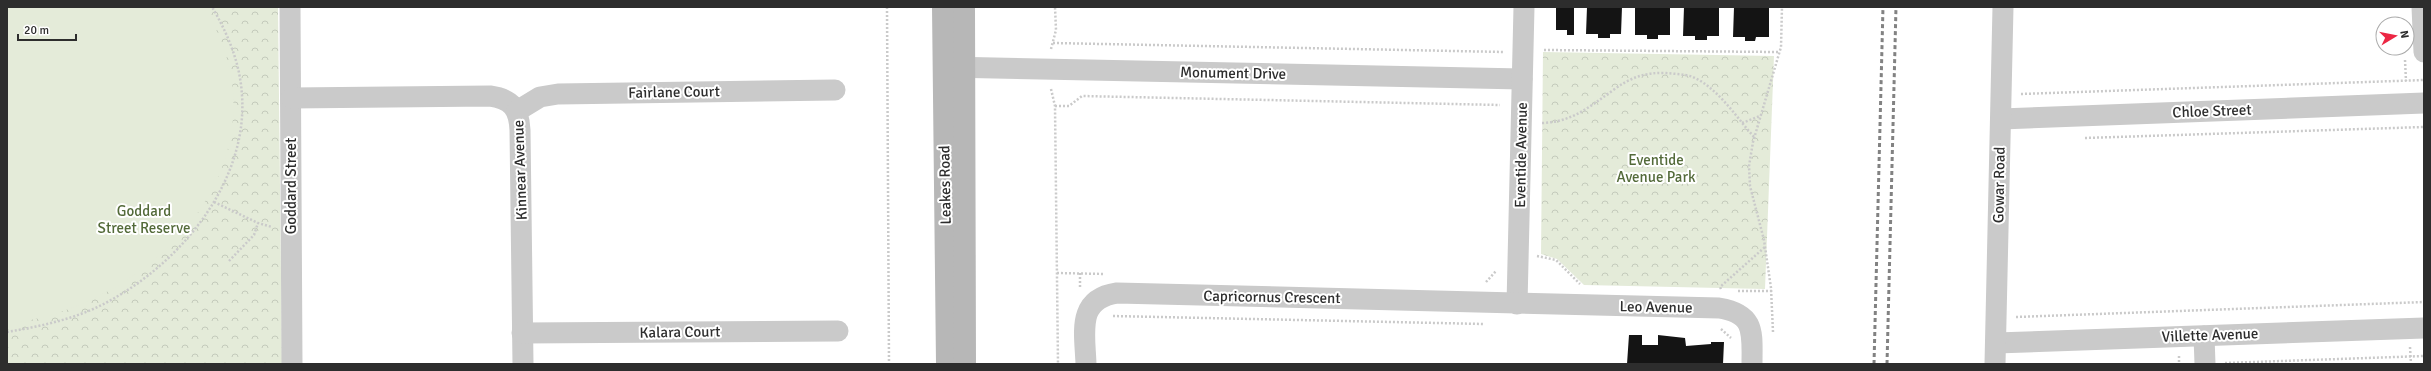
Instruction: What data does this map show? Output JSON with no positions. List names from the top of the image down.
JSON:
{
  "streets": {
    "main road": ["Leakes Road"],
    "street": [
      "Monument Drive",
      "Fairlane Court",
      "Chloe Street",
      "Eventide Avenue",
      "Kinnear Avenue",
      "Gowar Road",
      "Goddard Street",
      "Capricornus Crescent",
      "Leo Avenue",
      "Kalara Court",
      "Villette Avenue"
    ]
  },
  "crossings": [
    ["Monument Drive", "Eventide Avenue"],
    ["Monument Drive", "Leakes Road"],
    ["Fairlane Court", "Kinnear Avenue"],
    ["Chloe Street", "Gowar Road"],
    ["Eventide Avenue", "Capricornus Crescent"],
    ["Eventide Avenue", "Leo Avenue"],
    ["Kinnear Avenue", "Goddard Street"],
    ["Kinnear Avenue", "Kalara Court"],
    ["Gowar Road", "Villette Avenue"],
    ["Capricornus Crescent", "Leo Avenue"]
  ],
  "parks": ["Eventide Avenue Park", "Goddard Street Reserve"],
  "scale_bar": "20 m",
  "north": "right"
}
